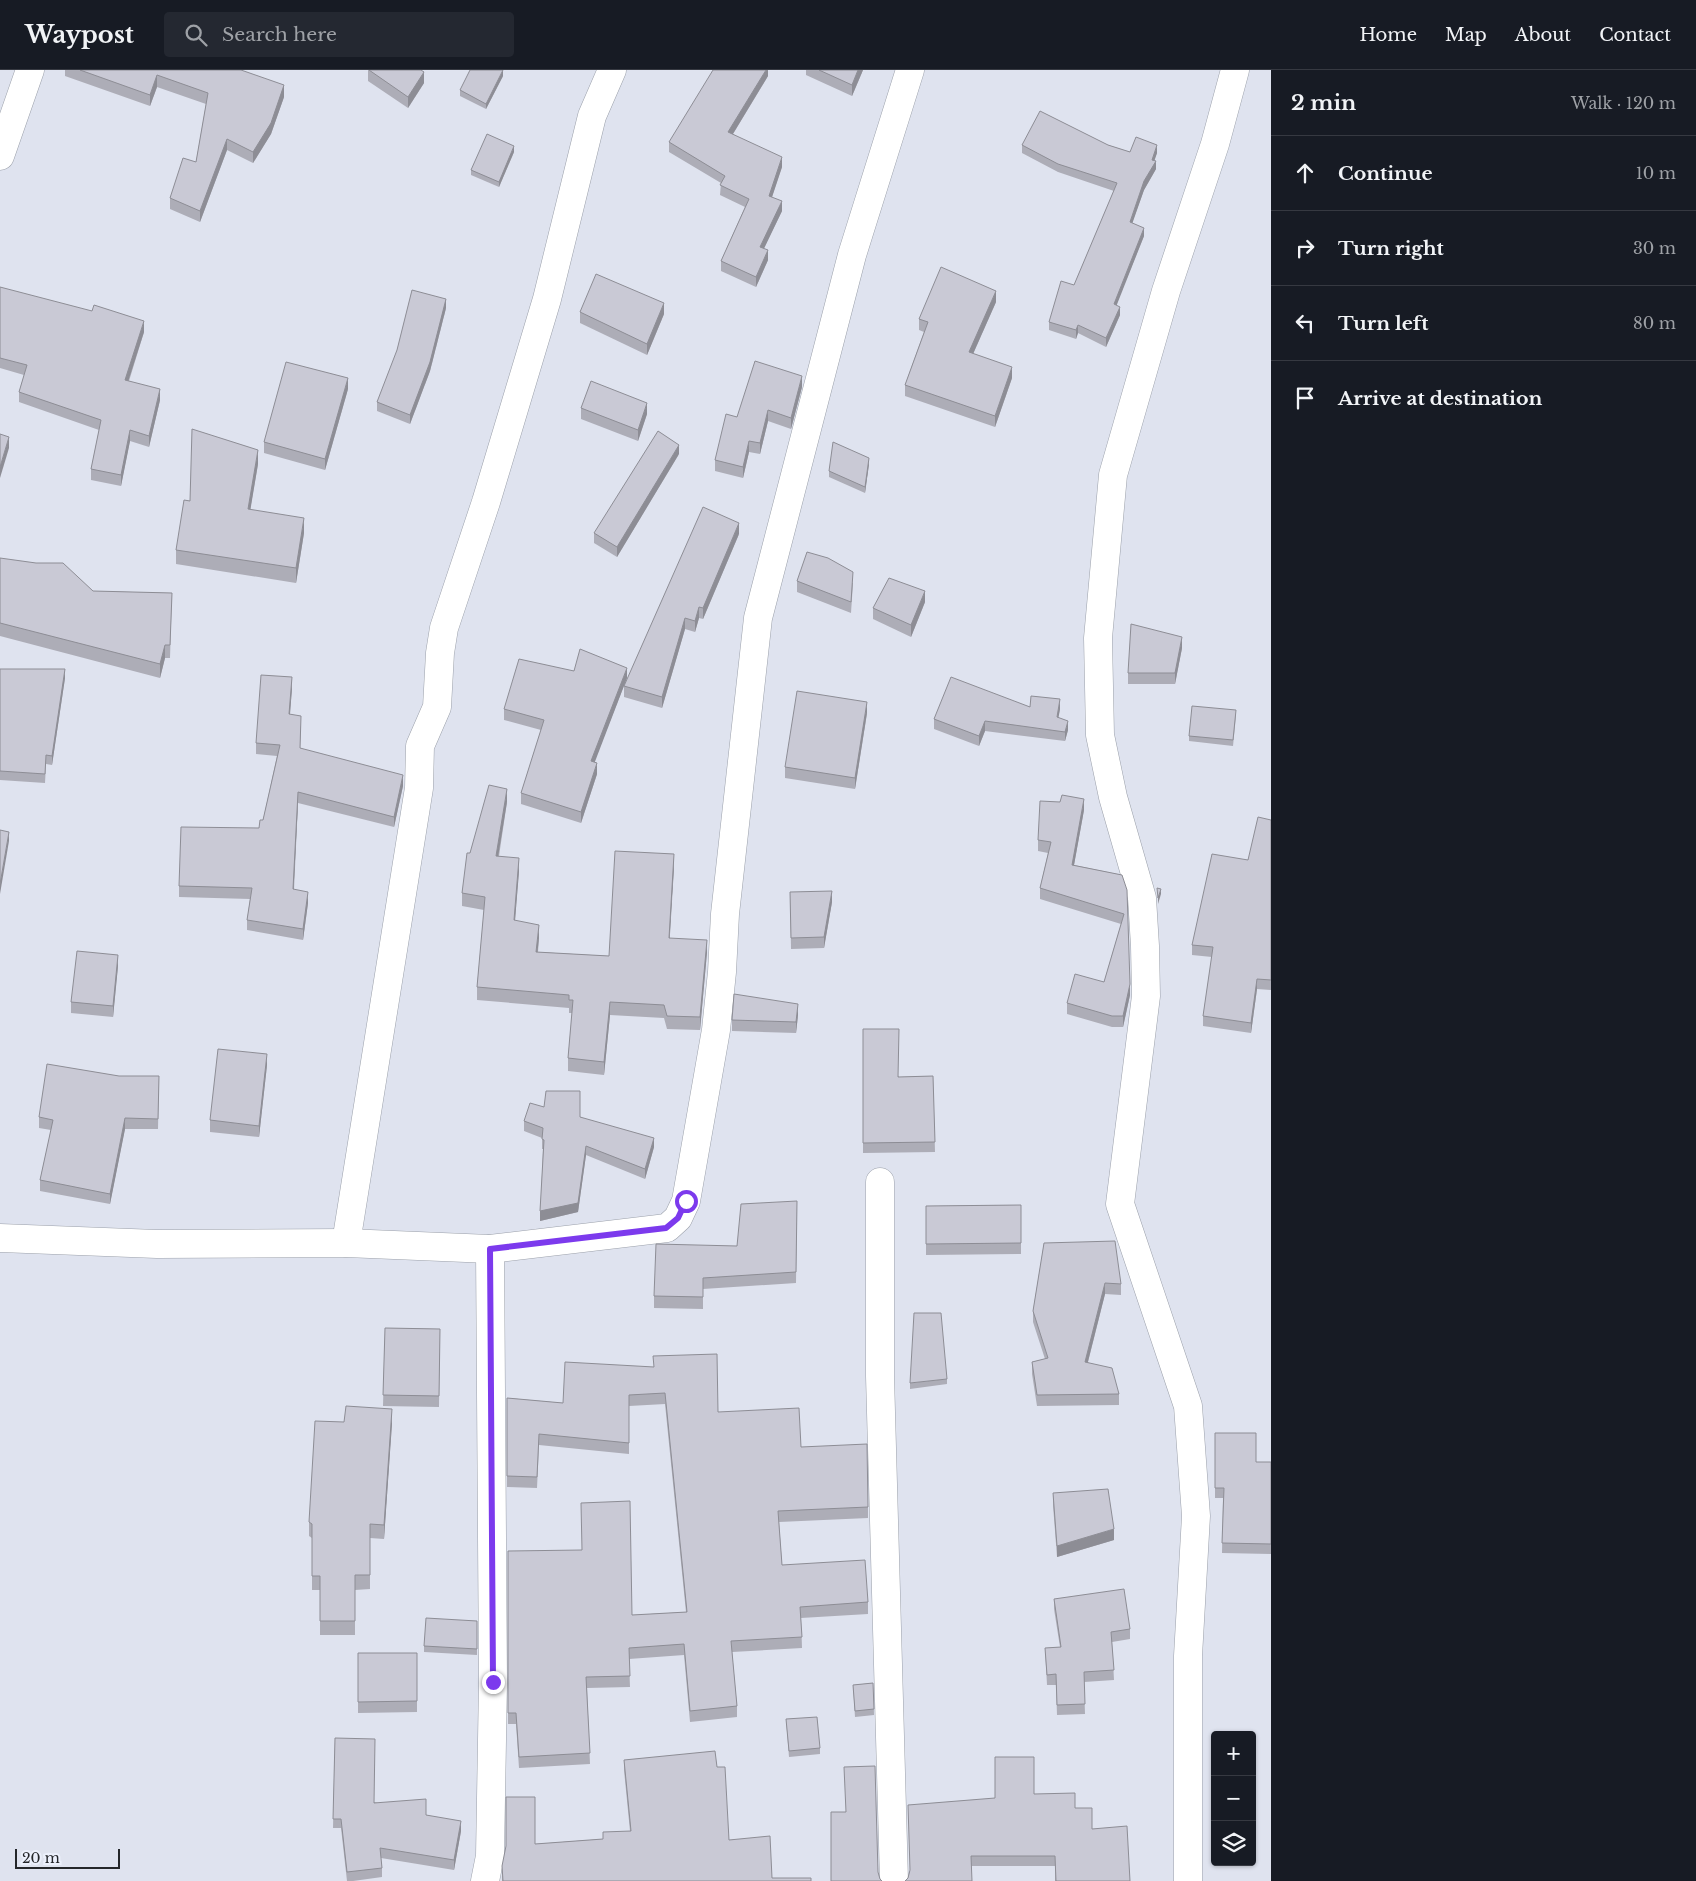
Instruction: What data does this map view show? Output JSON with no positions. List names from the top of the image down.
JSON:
{
  "scale_bar": "20 m",
  "page": {
    "header": "Waypost",
    "search": "Search here",
    "nav": [
      "Home",
      "Map",
      "About",
      "Contact"
    ],
    "heading": ["2 min", "Walk · 120 m"],
    "list": [
      ["Continue", "10 m"],
      ["Turn right", "30 m"],
      ["Turn left", "80 m"],
      "Arrive at destination"
    ],
    "map_buttons": ["+", "−"],
    "scale": "20 m"
  }
}
